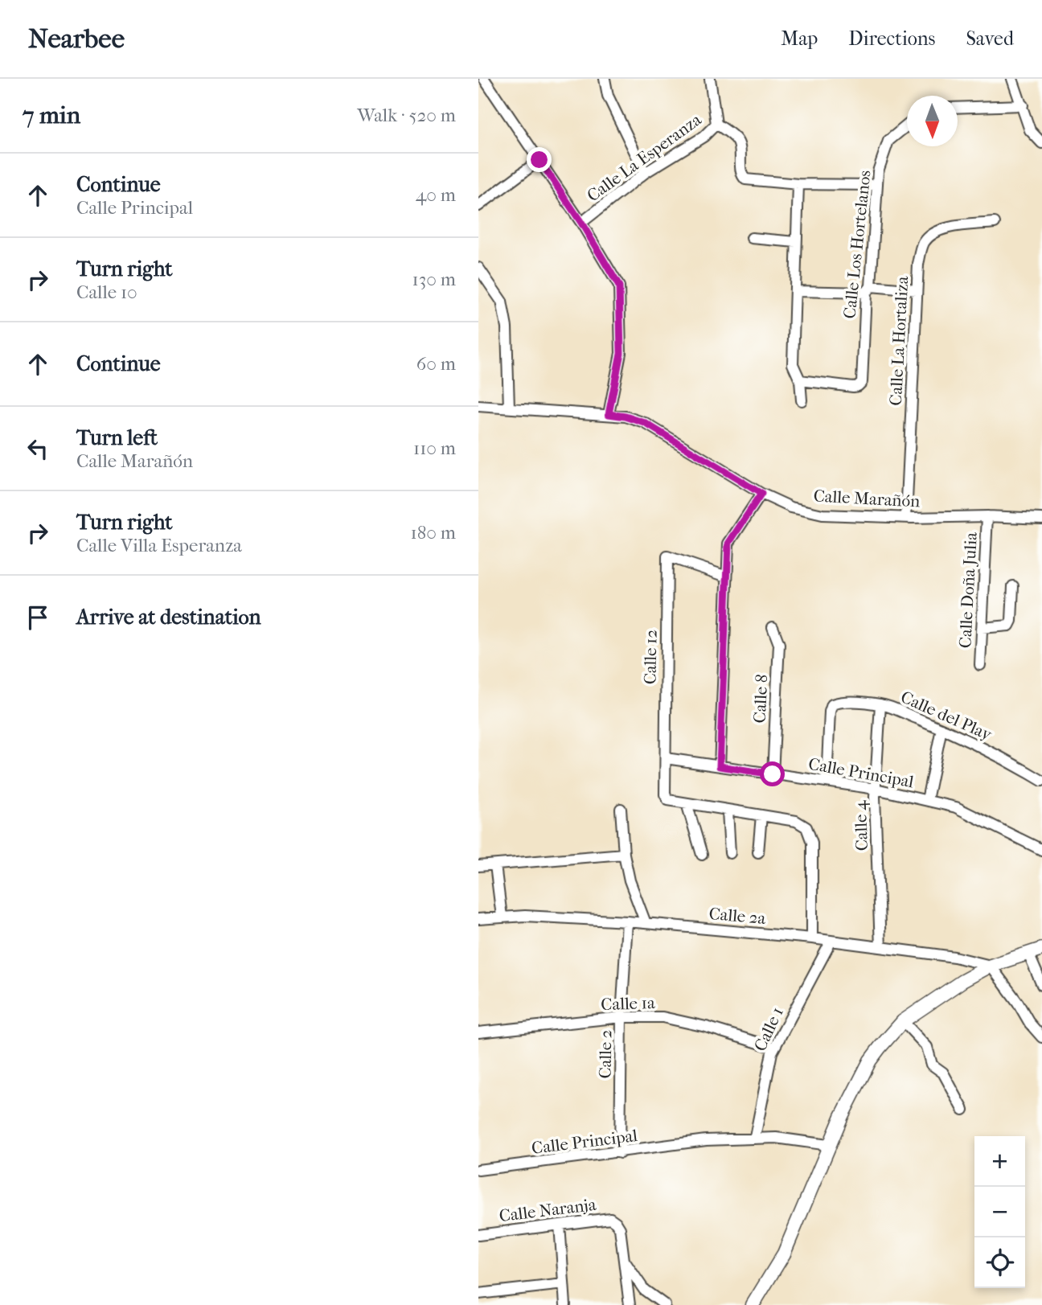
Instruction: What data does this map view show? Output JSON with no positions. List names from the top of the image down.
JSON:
{
  "streets": {
    "street": [
      "Calle La Esperanza",
      "Calle Los Hortelanos",
      "Calle La Hortaliza",
      "Calle Marañón",
      "Calle Doña Julia",
      "Calle 12",
      "Calle 8",
      "Calle del Play",
      "Calle Principal",
      "Calle 4",
      "Calle 2a",
      "Calle 1a",
      "Calle 1",
      "Calle 2",
      "Calle Naranja"
    ]
  },
  "crossings": [
    ["Calle La Hortaliza", "Calle Marañón"],
    ["Calle Marañón", "Calle Doña Julia"],
    ["Calle 12", "Calle Principal"],
    ["Calle 8", "Calle Principal"],
    ["Calle del Play", "Calle Principal"],
    ["Calle del Play", "Calle 4"],
    ["Calle Principal", "Calle 4"],
    ["Calle Principal", "Calle 1"],
    ["Calle Principal", "Calle 2"],
    ["Calle 4", "Calle 2a"],
    ["Calle 2a", "Calle 1"],
    ["Calle 2a", "Calle 2"],
    ["Calle 1a", "Calle 1"],
    ["Calle 1a", "Calle 2"]
  ],
  "north": "bottom",
  "page": {
    "header": "Nearbee",
    "nav": ["Map", "Directions", "Saved"],
    "heading": ["7 min", "Walk · 520 m"],
    "list": [
      ["Continue", "Calle Principal", "40 m"],
      ["Turn right", "Calle 10", "130 m"],
      ["Continue", "60 m"],
      ["Turn left", "Calle Marañón", "110 m"],
      ["Turn right", "Calle Villa Esperanza", "180 m"],
      "Arrive at destination"
    ],
    "map_buttons": ["+", "−"]
  }
}
